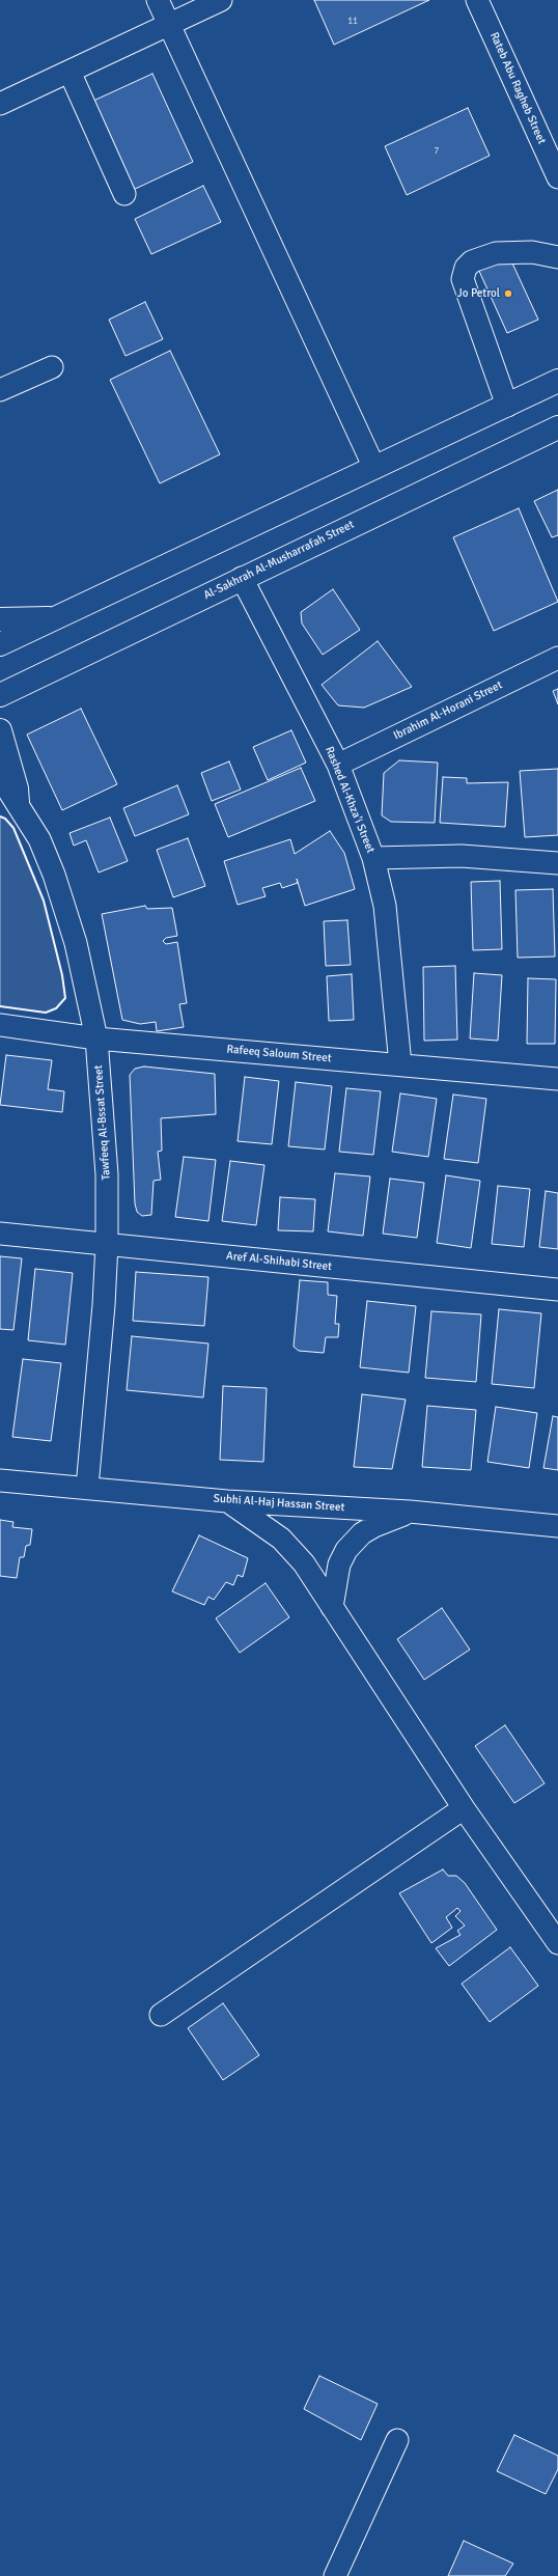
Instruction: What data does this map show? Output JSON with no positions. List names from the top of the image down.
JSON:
{
  "streets": {
    "main road": ["Al-Sakhrah Al-Musharrafah Street"],
    "street": [
      "Rateb Abu Ragheb Street",
      "Ibrahim Al-Horani Street",
      "Rashed Al-Khza'i Street",
      "Rafeeq Saloum Street",
      "Tawfeeq Al-Bssat Street",
      "Aref Al-Shihabi Street",
      "Subhi Al-Haj Hassan Street"
    ]
  },
  "crossings": [
    ["Al-Sakhrah Al-Musharrafah Street", "Rashed Al-Khza'i Street"],
    ["Ibrahim Al-Horani Street", "Rashed Al-Khza'i Street"],
    ["Rashed Al-Khza'i Street", "Rafeeq Saloum Street"],
    ["Rafeeq Saloum Street", "Tawfeeq Al-Bssat Street"],
    ["Tawfeeq Al-Bssat Street", "Aref Al-Shihabi Street"],
    ["Tawfeeq Al-Bssat Street", "Subhi Al-Haj Hassan Street"]
  ],
  "places": ["Jo Petrol"],
  "house_numbers": ["11", "7"]
}
